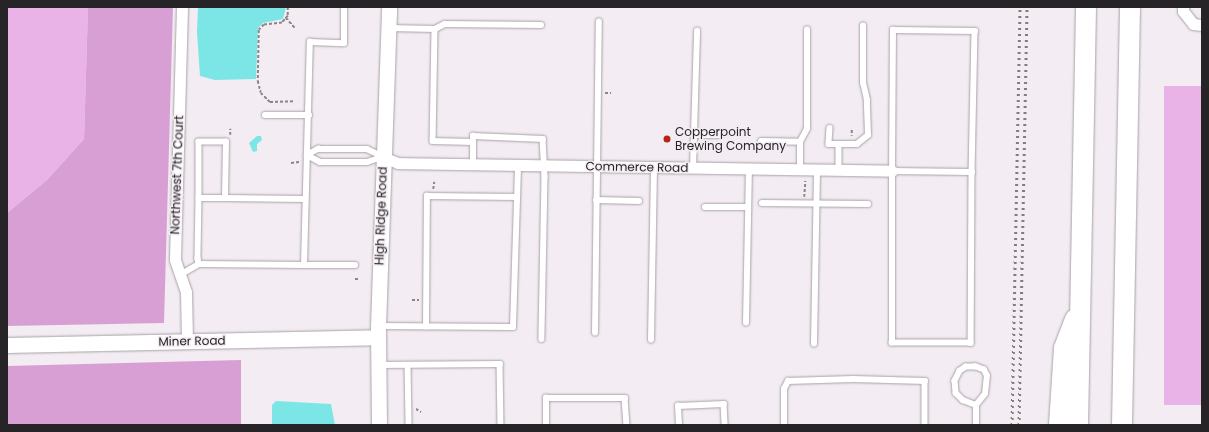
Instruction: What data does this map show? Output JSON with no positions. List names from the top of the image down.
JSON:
{
  "streets": {
    "street": [
      "Commerce Road",
      "Northwest 7th Court",
      "High Ridge Road",
      "Miner Road"
    ]
  },
  "crossings": [
    ["Commerce Road", "High Ridge Road"],
    ["Northwest 7th Court", "Miner Road"],
    ["High Ridge Road", "Miner Road"]
  ],
  "places": ["Copperpoint Brewing Company"]
}
